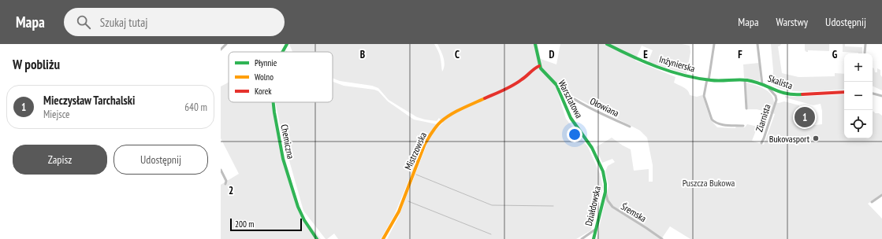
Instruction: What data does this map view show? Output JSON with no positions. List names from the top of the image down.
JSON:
{
  "streets": {
    "street": [
      "Inżynierska",
      "Skalista",
      "Warsztatowa",
      "Ołowiana",
      "Ziarnista",
      "Chemiczna",
      "Mistrzowska",
      "Działdowska",
      "Śremska"
    ]
  },
  "crossings": [
    ["Inżynierska", "Skalista"],
    ["Skalista", "Ziarnista"],
    ["Warsztatowa", "Ołowiana"],
    ["Warsztatowa", "Mistrzowska"],
    ["Warsztatowa", "Działdowska"],
    ["Działdowska", "Śremska"]
  ],
  "parks": ["Puszcza Bukowa"],
  "places": ["Bukovasport"],
  "legend": ["Płynnie", "Wolno", "Korek"],
  "scale_bar": "200 m",
  "page": {
    "header": "Mapa",
    "search": "Szukaj tutaj",
    "nav": ["Mapa", "Warstwy", "Udostępnij"],
    "heading": "W pobliżu",
    "map_buttons": ["+", "−"],
    "list": [
      {
        "mark": "1",
        "name": "Mieczysław Tarchalski",
        "note": "Miejsce",
        "value": "640 m"
      }
    ],
    "pins": "1",
    "buttons": ["Zapisz", "Udostępnij"],
    "scale": "200 m"
  },
  "grid": {
    "columns": [
      "B",
      "C",
      "D",
      "E",
      "F",
      "G"
    ],
    "rows": ["2"]
  }
}
